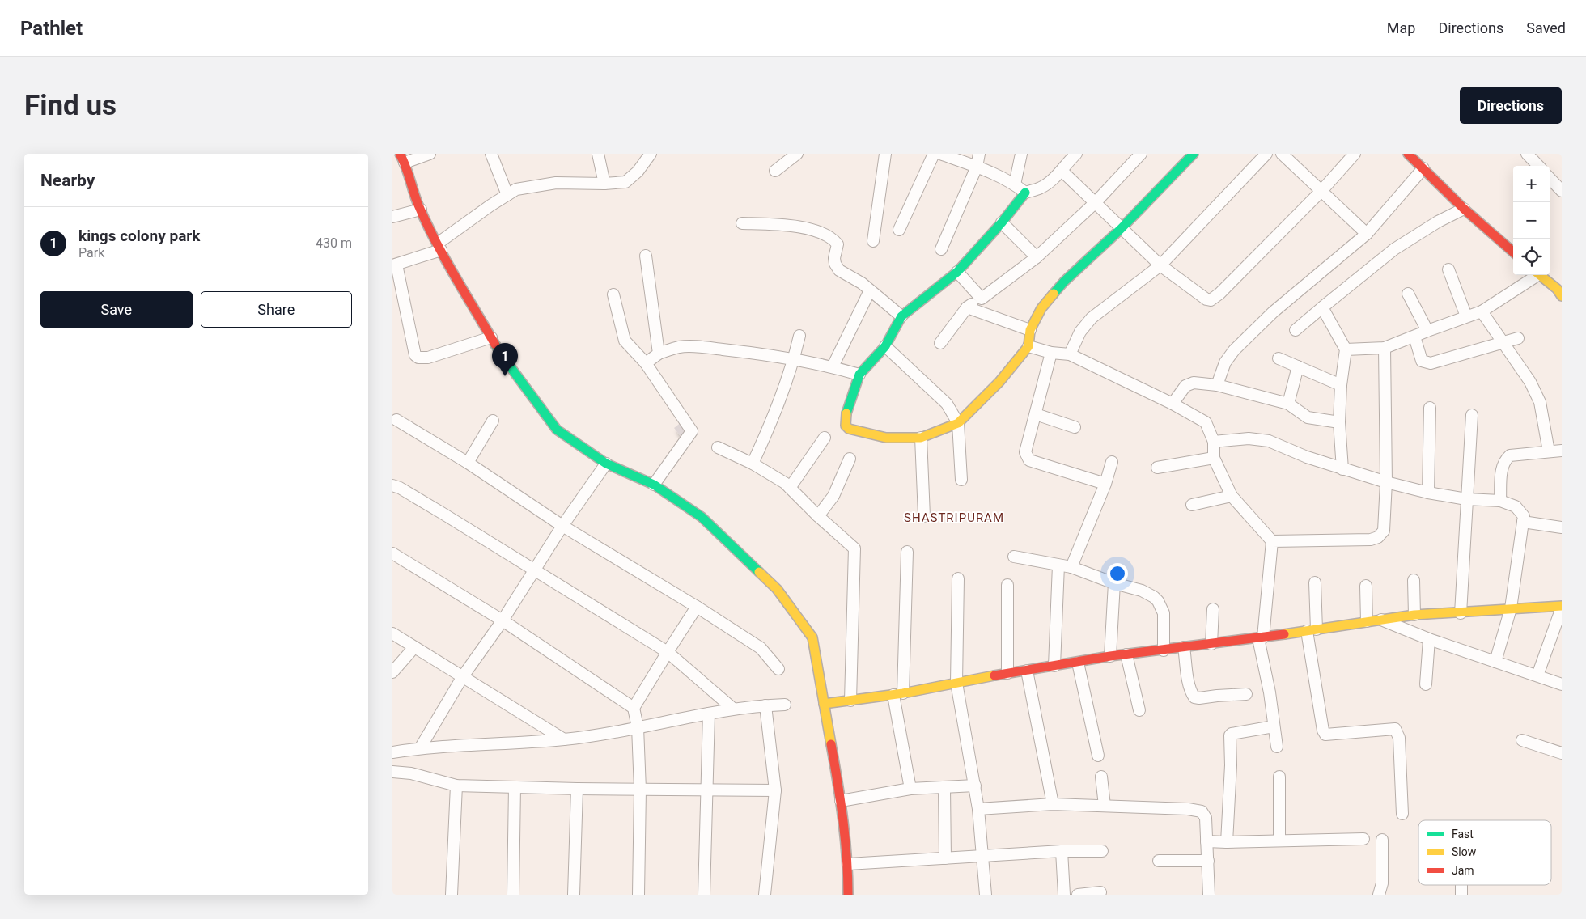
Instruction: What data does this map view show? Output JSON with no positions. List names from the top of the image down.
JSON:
{
  "districts": ["SHASTRIPURAM"],
  "legend": ["Fast", "Slow", "Jam"],
  "page": {
    "header": "Pathlet",
    "nav": ["Map", "Directions", "Saved"],
    "buttons": [
      "Directions",
      ["Save", "Share"]
    ],
    "title": "Find us",
    "heading": "Nearby",
    "map_buttons": ["+", "−"],
    "list": [
      {
        "mark": "1",
        "name": "kings colony park",
        "note": "Park",
        "value": "430 m"
      }
    ],
    "pins": "1"
  }
}
